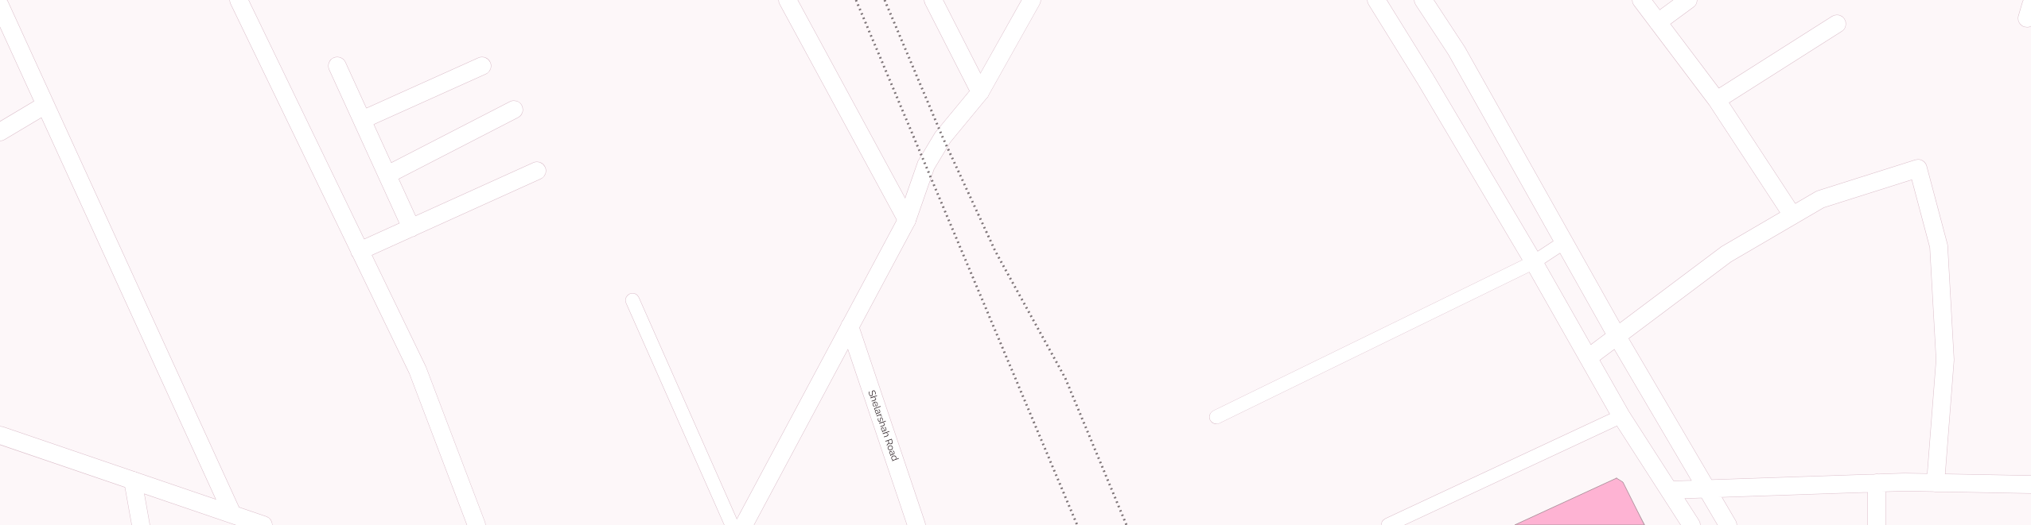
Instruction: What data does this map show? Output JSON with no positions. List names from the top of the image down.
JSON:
{
  "streets": {
    "street": ["Shelarshah Road"]
  }
}
